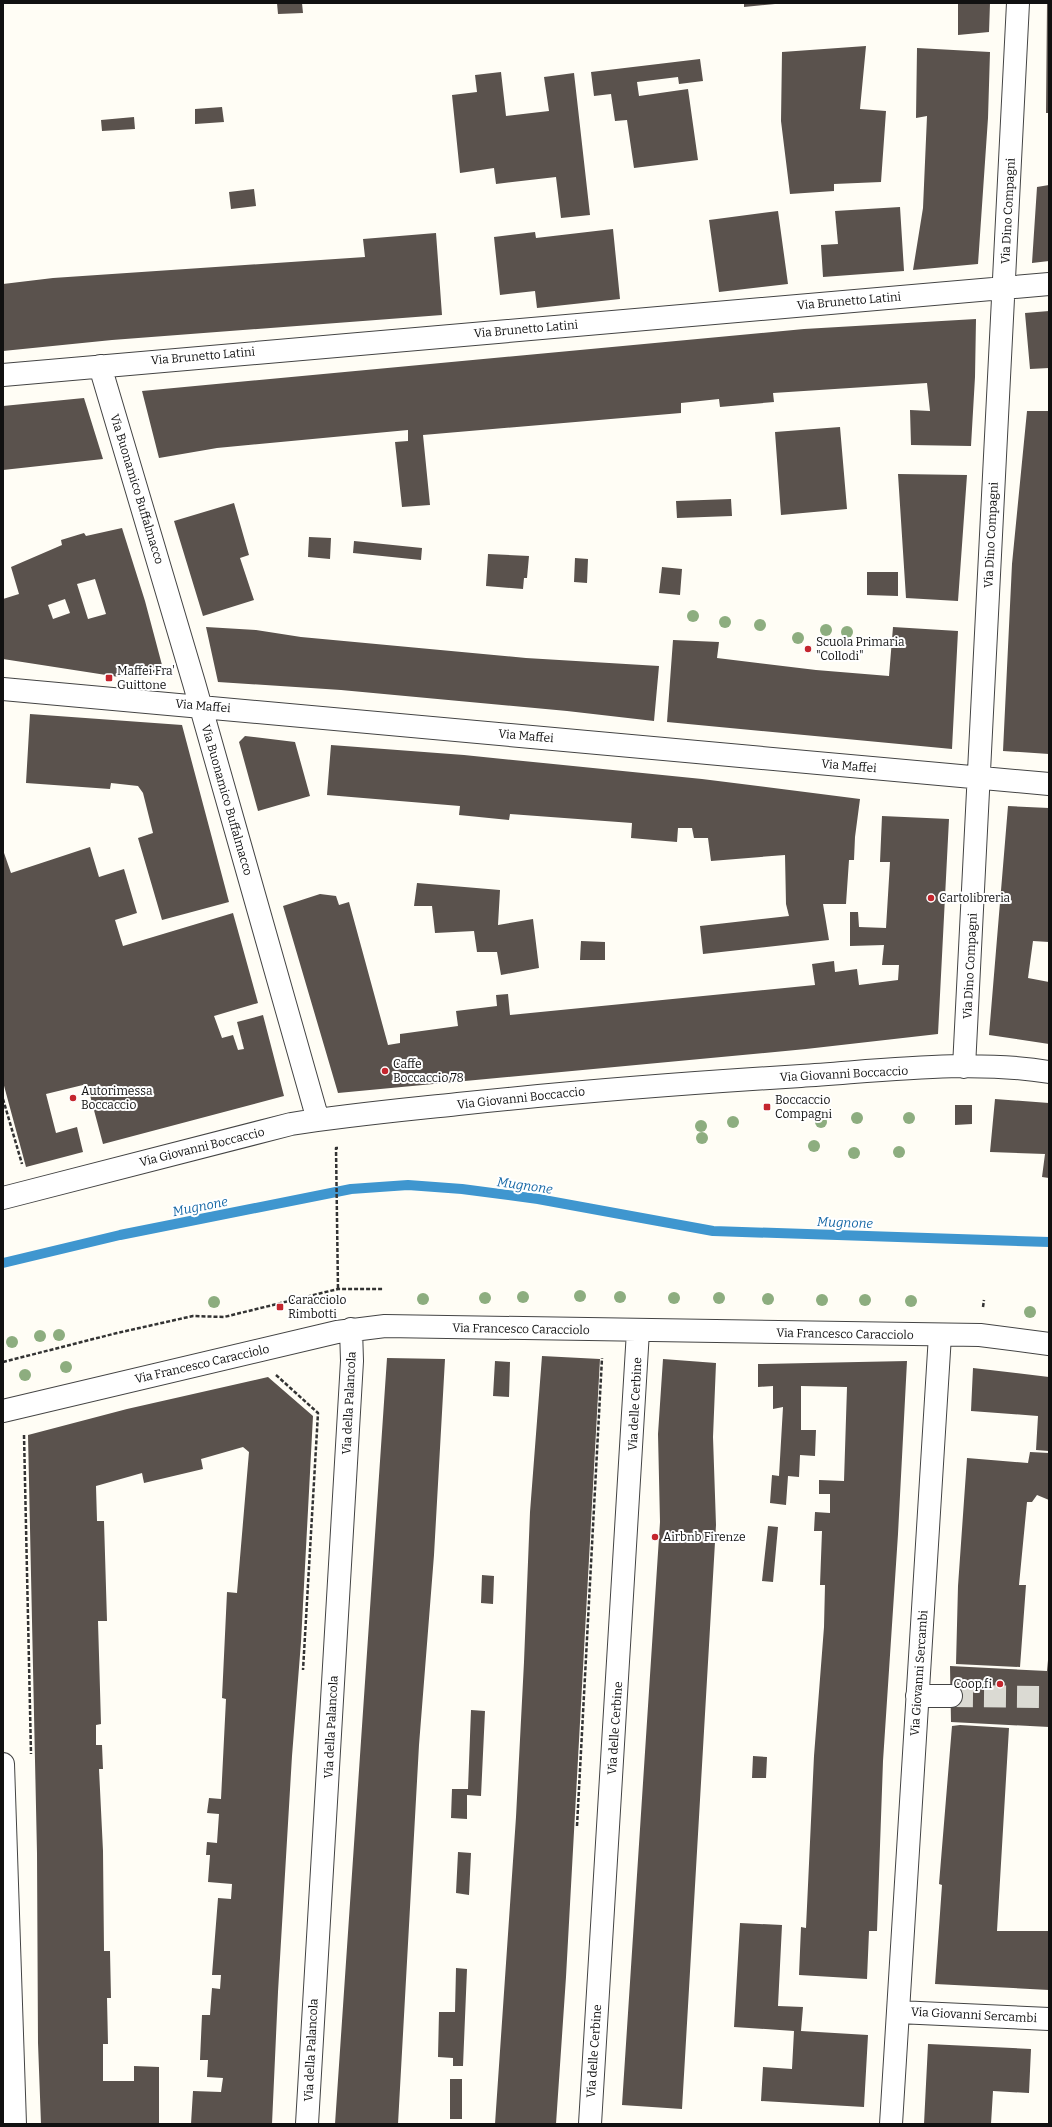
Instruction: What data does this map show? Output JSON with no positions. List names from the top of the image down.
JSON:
{
  "streets": {
    "street": [
      "Via Dino Compagni",
      "Via Brunetto Latini",
      "Via Buonamico Buffalmacco",
      "Via Maffei",
      "Via Giovanni Boccaccio",
      "Via Francesco Caracciolo",
      "Via della Palancola",
      "Via delle Cerbine",
      "Via Giovanni Sercambi"
    ]
  },
  "crossings": [
    ["Via Dino Compagni", "Via Brunetto Latini"],
    ["Via Dino Compagni", "Via Maffei"],
    ["Via Dino Compagni", "Via Giovanni Boccaccio"],
    ["Via Brunetto Latini", "Via Buonamico Buffalmacco"],
    ["Via Buonamico Buffalmacco", "Via Maffei"],
    ["Via Buonamico Buffalmacco", "Via Giovanni Boccaccio"],
    ["Via Francesco Caracciolo", "Via della Palancola"],
    ["Via Francesco Caracciolo", "Via delle Cerbine"],
    ["Via Francesco Caracciolo", "Via Giovanni Sercambi"]
  ],
  "water": ["Mugnone"],
  "places": {
    "other": [
      "Scuola Primaria \"Collodi\"",
      "Cartolibreria",
      "Caffe Boccaccio 78",
      "Autorimessa Boccaccio",
      "Airbnb Firenze",
      "Coop.fi"
    ],
    "transit": ["Maffei Fra' Guittone", "Boccaccio Compagni", "Caracciolo Rimbotti"]
  }
}
